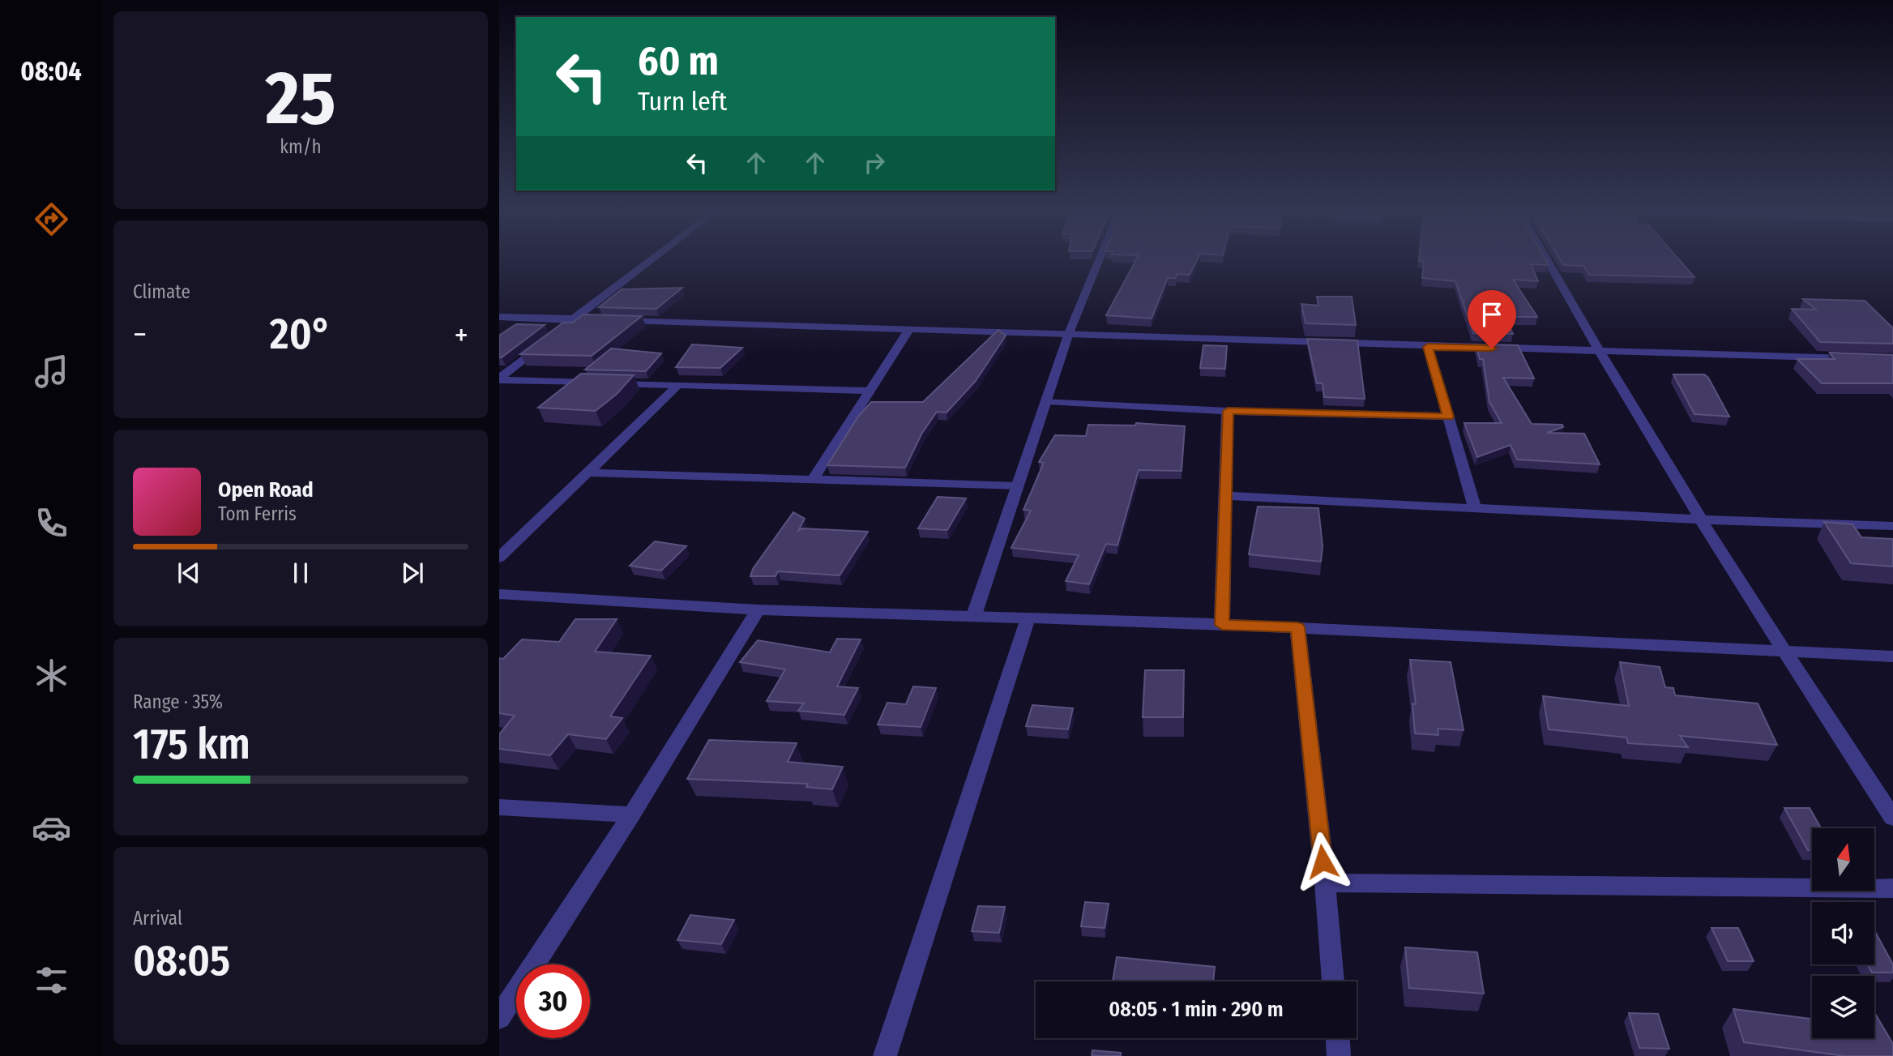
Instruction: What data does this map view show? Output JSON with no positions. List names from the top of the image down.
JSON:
{
  "north": "top",
  "page": {
    "tabs": "08:04",
    "tile": [
      ["25", "km/h"],
      "Climate",
      ["Range · 35%", "175 km"],
      ["Arrival", "08:05"]
    ],
    "turn": ["60 m", "Turn left"],
    "heat": ["−", "20°", "+"],
    "song": ["Open Road", "Tom Ferris"],
    "limit": "30",
    "trip": "08:05 · 1 min · 290 m"
  }
}
